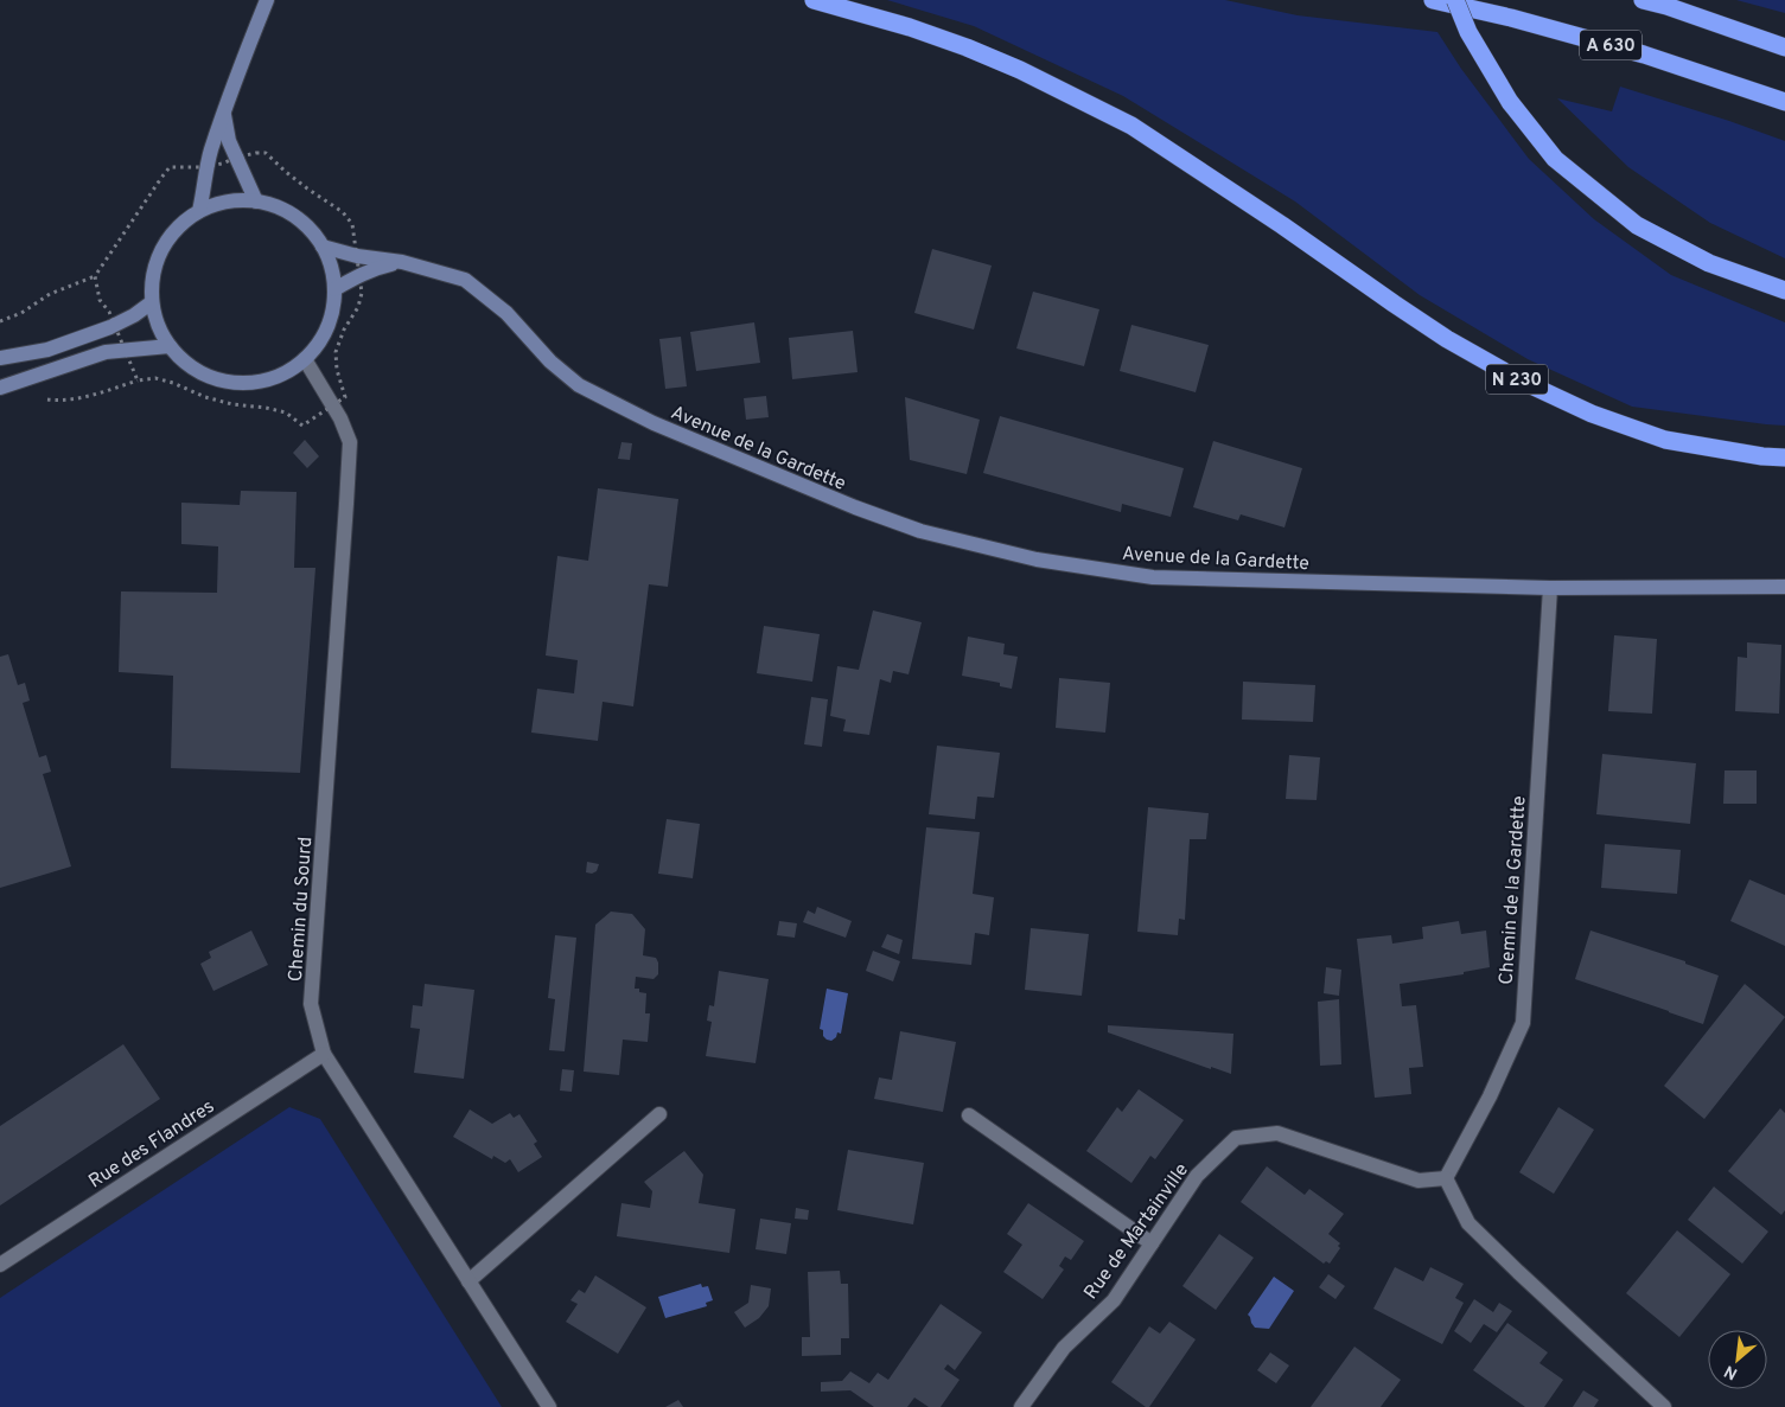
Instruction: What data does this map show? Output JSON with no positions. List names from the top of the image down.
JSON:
{
  "streets": {
    "highway": ["A 630", "N 230"],
    "main road": ["Avenue de la Gardette"],
    "street": [
      "Chemin de la Gardette",
      "Chemin du Sourd",
      "Rue des Flandres",
      "Rue de Martainville"
    ]
  },
  "crossings": [
    ["Avenue de la Gardette", "Chemin de la Gardette"],
    ["Avenue de la Gardette", "Chemin du Sourd"],
    ["Chemin de la Gardette", "Rue de Martainville"],
    ["Chemin du Sourd", "Rue des Flandres"]
  ],
  "north": "bottom left"
}
